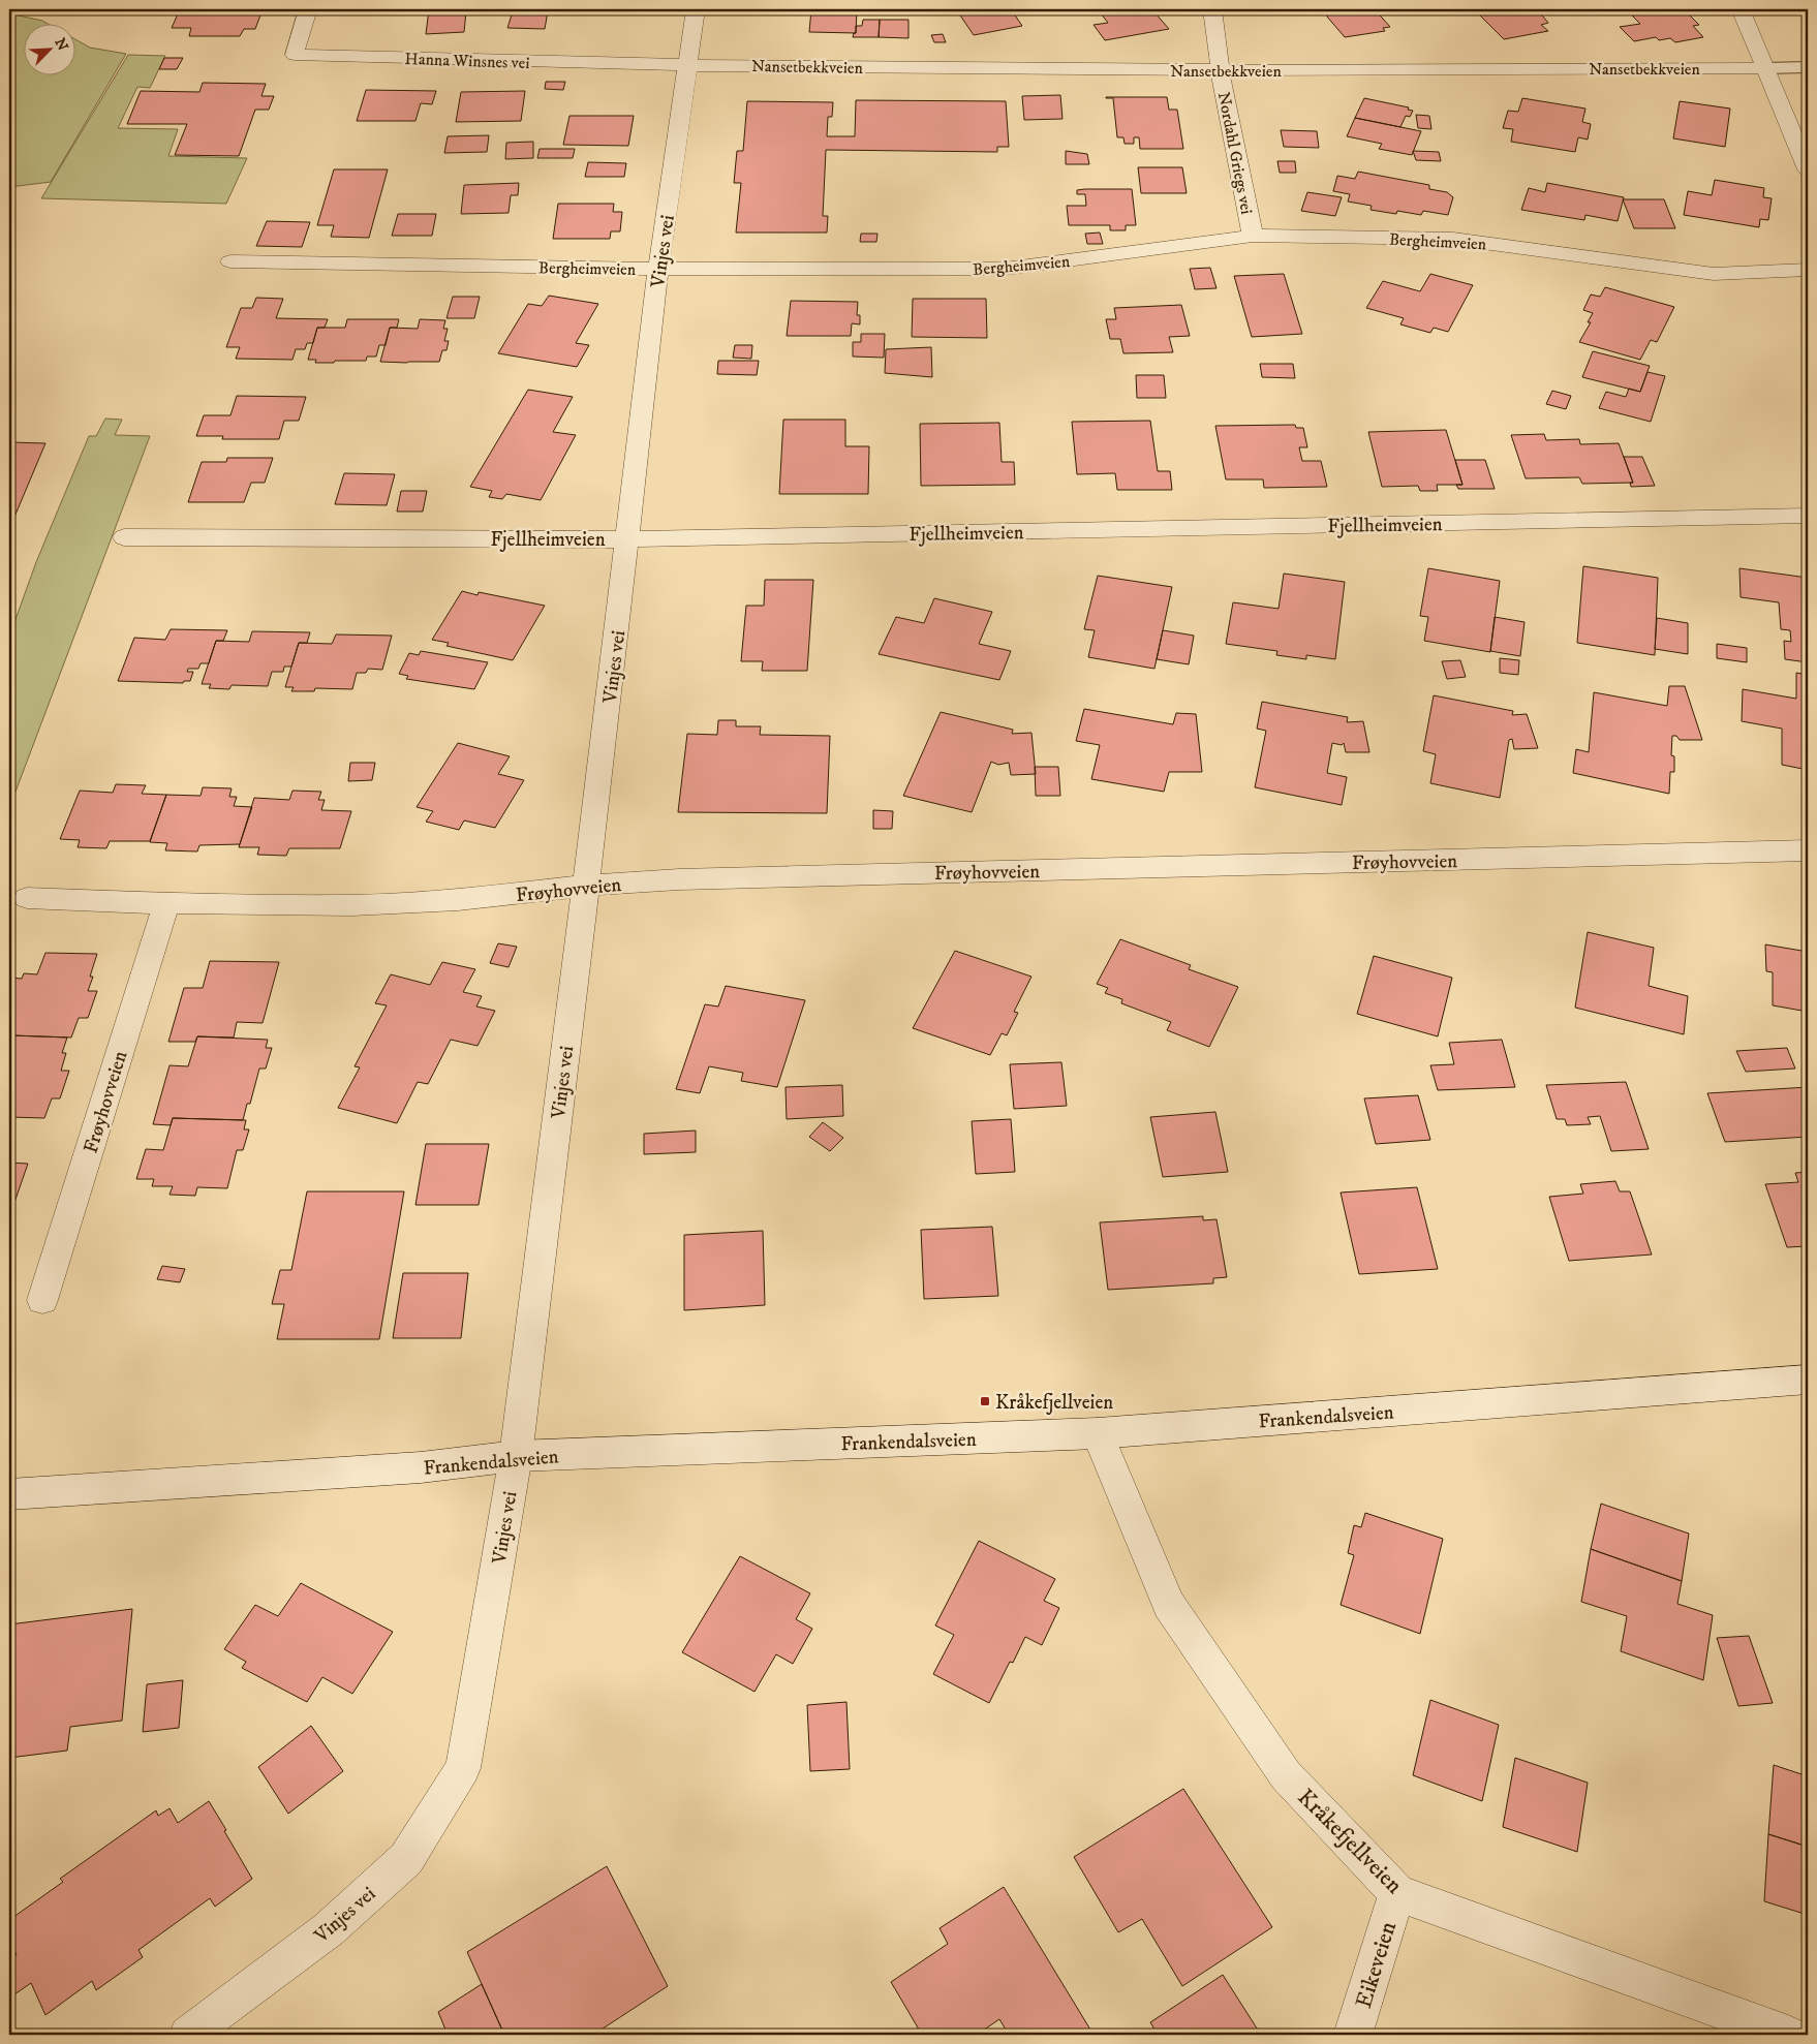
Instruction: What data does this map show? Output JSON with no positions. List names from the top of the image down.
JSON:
{
  "streets": {
    "street": [
      "Hanna Winsnes vei",
      "Nansetbekkveien",
      "Nordahl Griegs vei",
      "Bergheimveien",
      "Vinjes vei",
      "Fjellheimveien",
      "Frøyhovveien",
      "Frankendalsveien",
      "Kråkefjellveien",
      "Eikeveien"
    ]
  },
  "crossings": [
    ["Hanna Winsnes vei", "Nansetbekkveien"],
    ["Hanna Winsnes vei", "Vinjes vei"],
    ["Nansetbekkveien", "Nordahl Griegs vei"],
    ["Nansetbekkveien", "Vinjes vei"],
    ["Nordahl Griegs vei", "Bergheimveien"],
    ["Bergheimveien", "Vinjes vei"],
    ["Vinjes vei", "Fjellheimveien"],
    ["Vinjes vei", "Frøyhovveien"],
    ["Vinjes vei", "Frankendalsveien"],
    ["Frankendalsveien", "Kråkefjellveien"],
    ["Kråkefjellveien", "Eikeveien"]
  ],
  "places": {
    "transit": ["Kråkefjellveien"]
  },
  "north": "top right"
}
